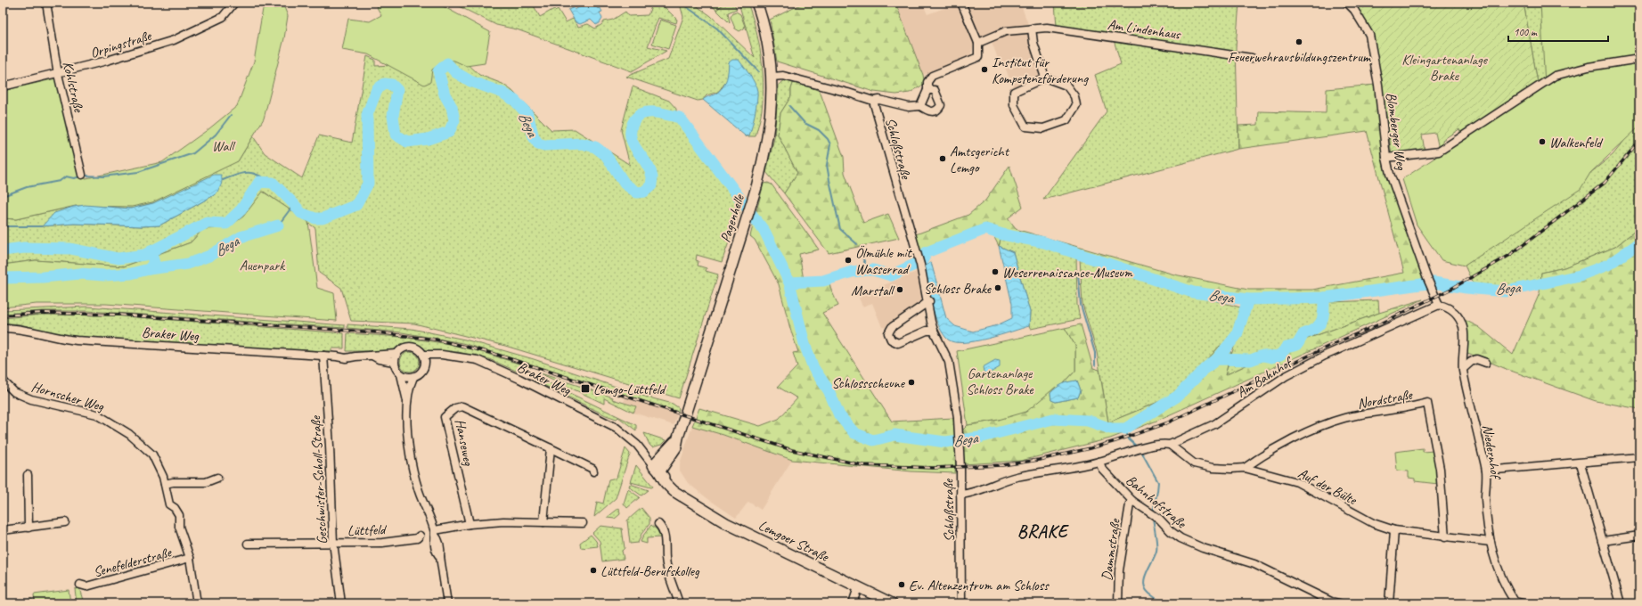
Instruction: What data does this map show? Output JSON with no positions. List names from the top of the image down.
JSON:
{
  "streets": {
    "main road": ["Pagenhelle", "Lemgoer Straße"],
    "street": [
      "Am Lindenhaus",
      "Orpingstraße",
      "Kohlstraße",
      "Blomberger Weg",
      "Schloßstraße",
      "Braker Weg",
      "Am Bahnhof",
      "Hornscher Weg",
      "Nordstraße",
      "Hanseweg",
      "Niedernhof",
      "Geschwister-Scholl-Straße",
      "Auf der Bülte",
      "Bahnhofstraße",
      "Lüttfeld",
      "Dammstraße",
      "Senefelderstraße"
    ]
  },
  "crossings": [
    ["Orpingstraße", "Kohlstraße"],
    ["Blomberger Weg", "Am Bahnhof"],
    ["Blomberger Weg", "Niedernhof"],
    ["Pagenhelle", "Braker Weg"],
    ["Pagenhelle", "Lemgoer Straße"],
    ["Braker Weg", "Geschwister-Scholl-Straße"],
    ["Braker Weg", "Lemgoer Straße"],
    ["Am Bahnhof", "Niedernhof"],
    ["Am Bahnhof", "Auf der Bülte"],
    ["Am Bahnhof", "Bahnhofstraße"],
    ["Hornscher Weg", "Senefelderstraße"],
    ["Nordstraße", "Auf der Bülte"],
    ["Niedernhof", "Auf der Bülte"],
    ["Geschwister-Scholl-Straße", "Lüttfeld"],
    ["Bahnhofstraße", "Dammstraße"]
  ],
  "districts": ["BRAKE"],
  "water": ["Bega"],
  "parks": [
    "Kleingartenanlage Brake",
    "Wall",
    "Auenpark",
    "Gartenanlage Schloss Brake"
  ],
  "places": {
    "other": [
      "Feuerwehrausbildungszentrum",
      "Institut für Kompetenzförderung",
      "Walkenfeld",
      "Amtsgericht Lemgo",
      "Ölmühle mit Wasserrad",
      "Weserrenaissance-Museum",
      "Schloss Brake",
      "Marstall",
      "Schlossscheune",
      "Lüttfeld-Berufskolleg",
      "Ev. Altenzentrum am Schloss"
    ],
    "transit": ["Lemgo-Lüttfeld"]
  },
  "scale_bar": "100 m"
}
